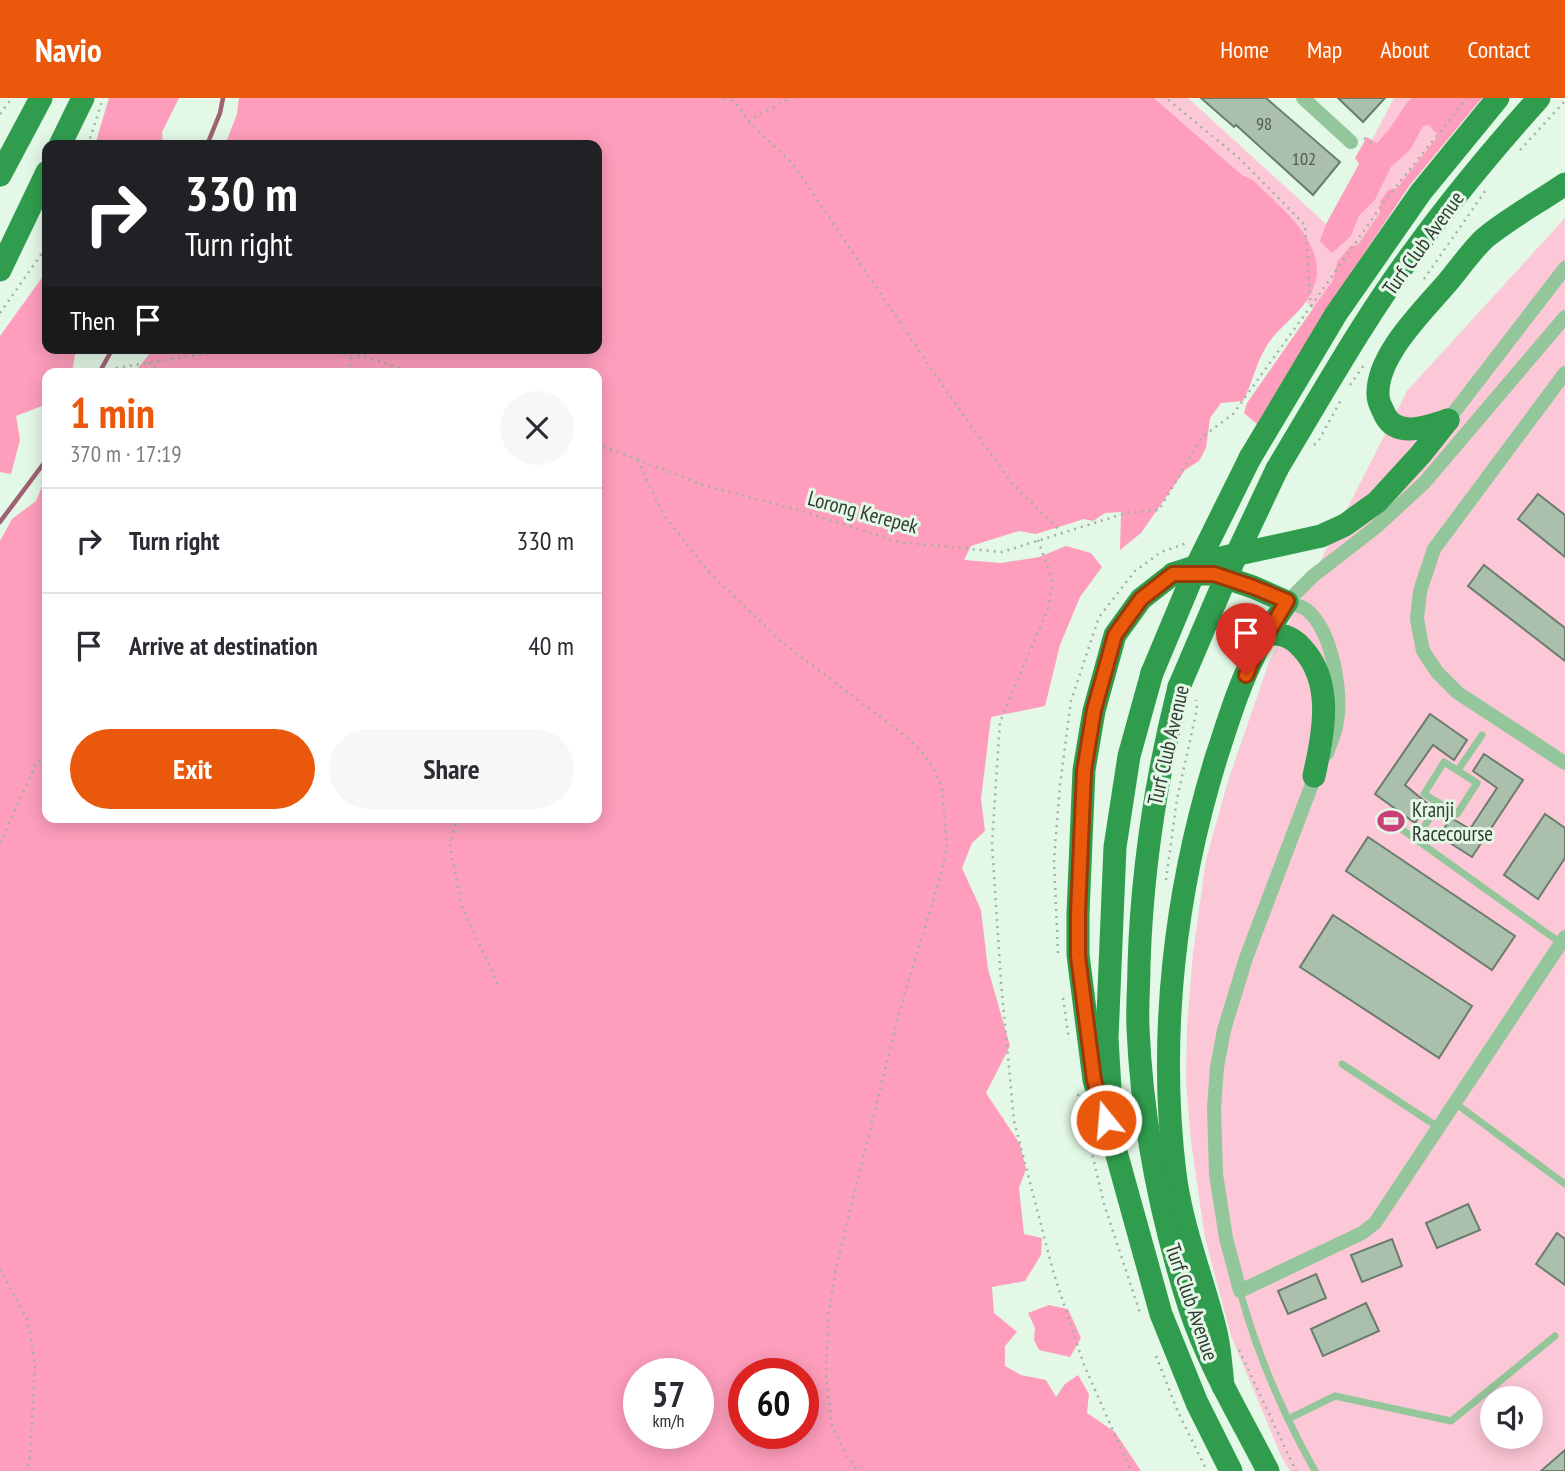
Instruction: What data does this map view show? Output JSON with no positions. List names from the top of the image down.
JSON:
{
  "streets": {
    "main road": ["Turf Club Avenue"],
    "path": ["Lorong Kerepek"]
  },
  "places": {
    "sports": ["Kranji Racecourse"]
  },
  "house_numbers": ["98", "102"],
  "page": {
    "header": "Navio",
    "nav": [
      "Home",
      "Map",
      "About",
      "Contact"
    ],
    "turn": ["330 m", "Turn right"],
    "then": "Then",
    "heading": ["1 min", "370 m · 17:19"],
    "list": [
      {
        "name": "Turn right",
        "value": "330 m"
      },
      {
        "name": "Arrive at destination",
        "value": "40 m"
      }
    ],
    "buttons": ["Exit", "Share"],
    "speed": "57 km/h",
    "limit": "60"
  }
}
